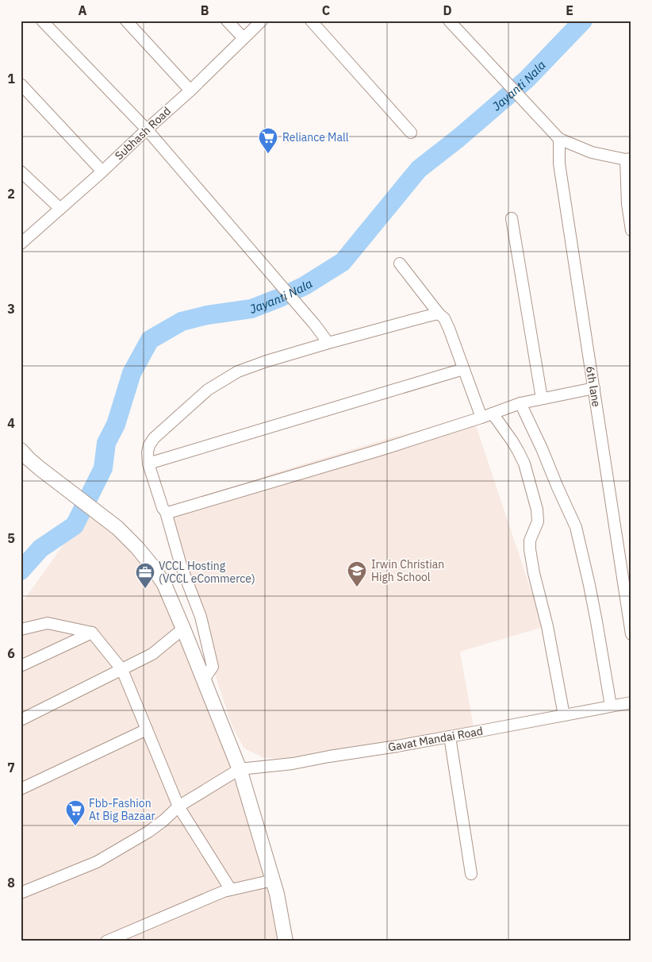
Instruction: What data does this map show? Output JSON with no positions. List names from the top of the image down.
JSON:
{
  "streets": {
    "street": ["Subhash Road", "6th lane", "Gavat Mandai Road"]
  },
  "water": ["Jayanti Nala"],
  "places": {
    "supermarket": ["Reliance Mall", "Fbb-Fashion At Big Bazaar"],
    "school or university": ["Irwin Christian High School"],
    "office": ["VCCL Hosting (VCCL eCommerce)"]
  },
  "grid": {
    "columns": [
      "A",
      "B",
      "C",
      "D",
      "E"
    ],
    "rows": [
      "1",
      "2",
      "3",
      "4",
      "5",
      "6",
      "7",
      "8"
    ]
  }
}
